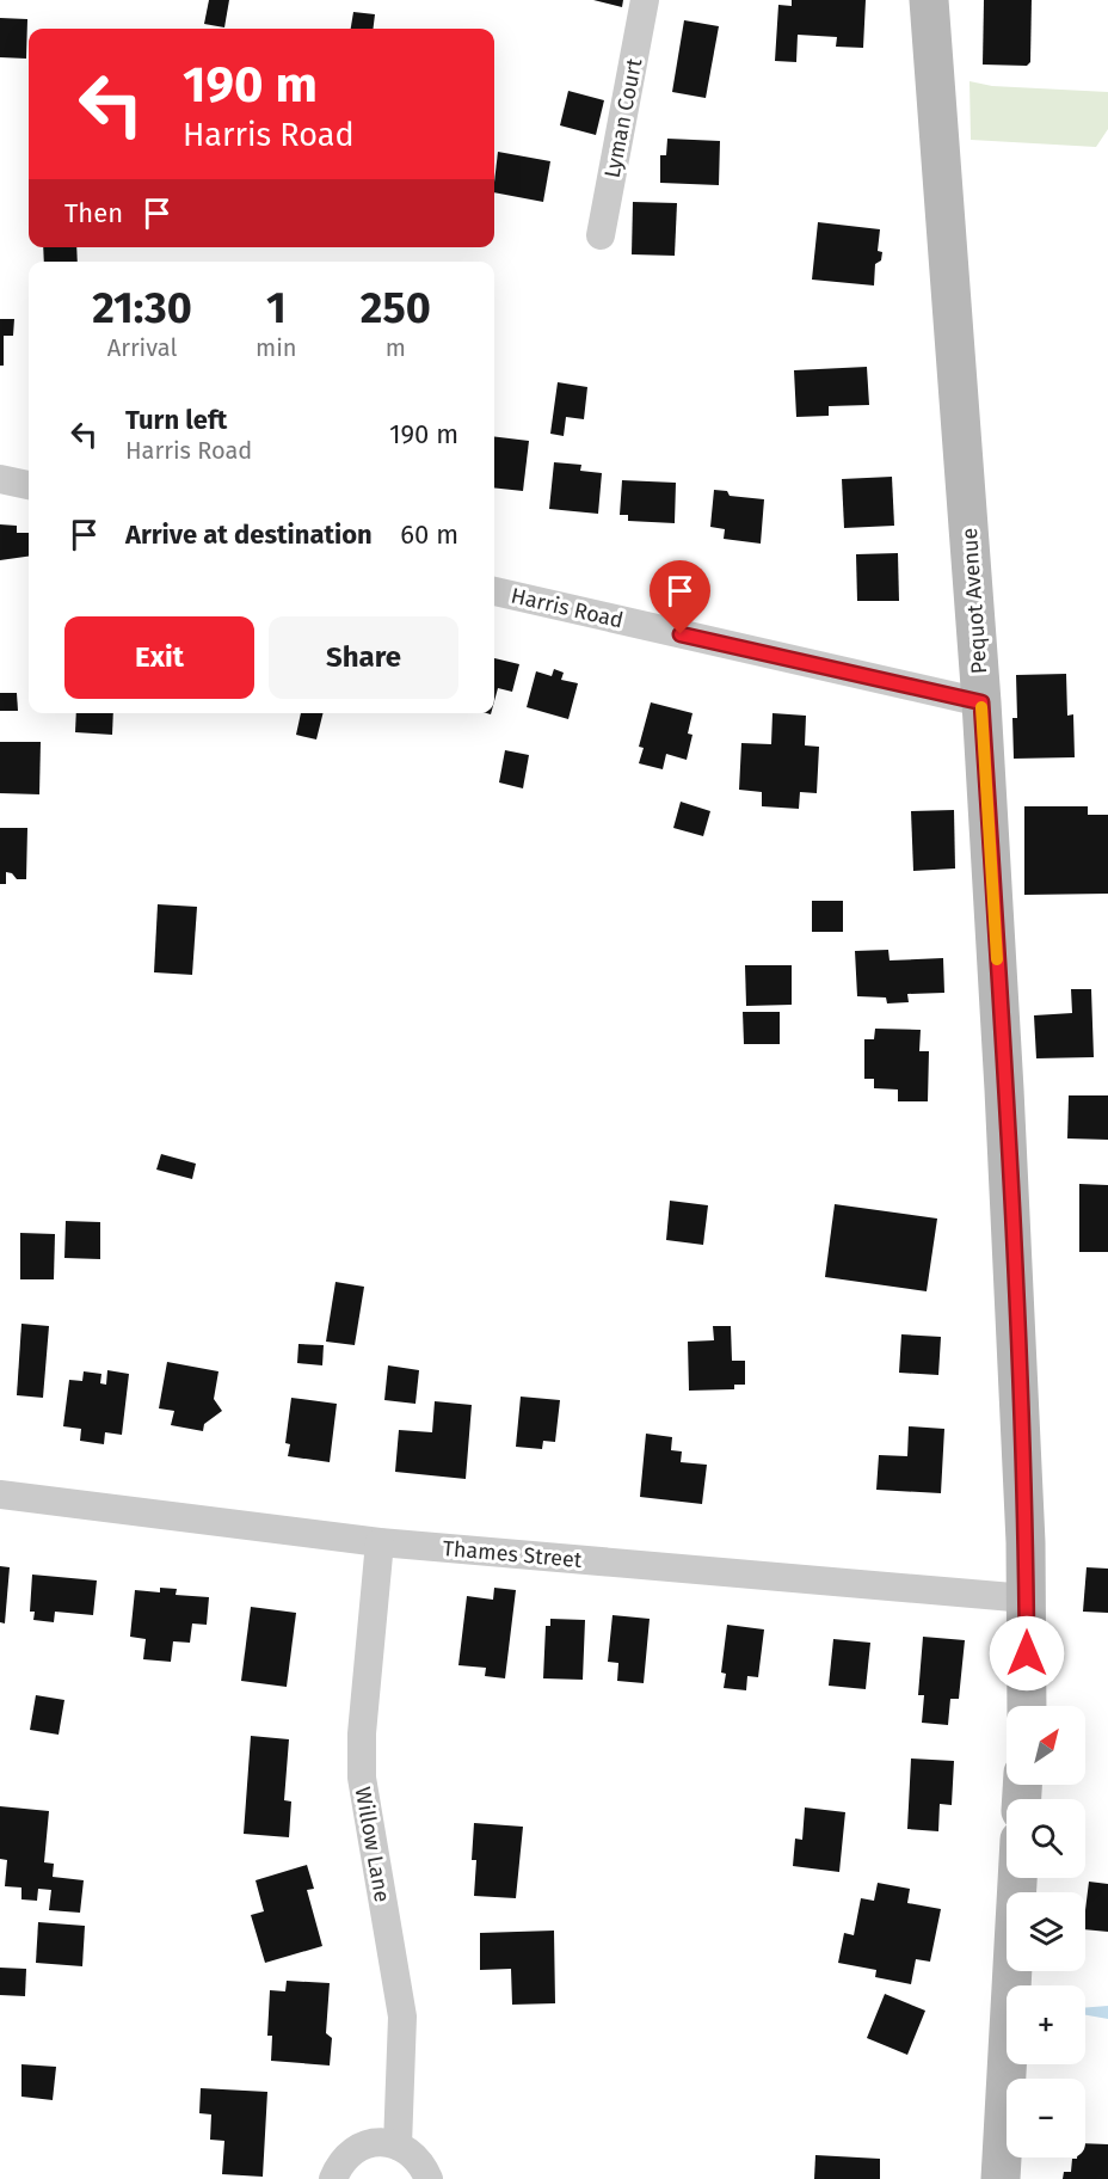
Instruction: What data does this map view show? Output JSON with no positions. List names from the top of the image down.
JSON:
{
  "streets": {
    "street": [
      "Lyman Court",
      "Pequot Avenue",
      "Harris Road",
      "Thames Street",
      "Willow Lane"
    ]
  },
  "crossings": [
    ["Pequot Avenue", "Harris Road"],
    ["Pequot Avenue", "Thames Street"],
    ["Thames Street", "Willow Lane"]
  ],
  "north": "top right",
  "page": {
    "turn": ["190 m", "Harris Road"],
    "then": "Then",
    "eta": [
      "21:30",
      "Arrival",
      "1",
      "min",
      "250",
      "m"
    ],
    "list": [
      {
        "name": "Turn left",
        "note": "Harris Road",
        "value": "190 m"
      },
      {
        "name": "Arrive at destination",
        "value": "60 m"
      }
    ],
    "buttons": ["Exit", "Share"],
    "map_buttons": ["+", "−"]
  }
}
